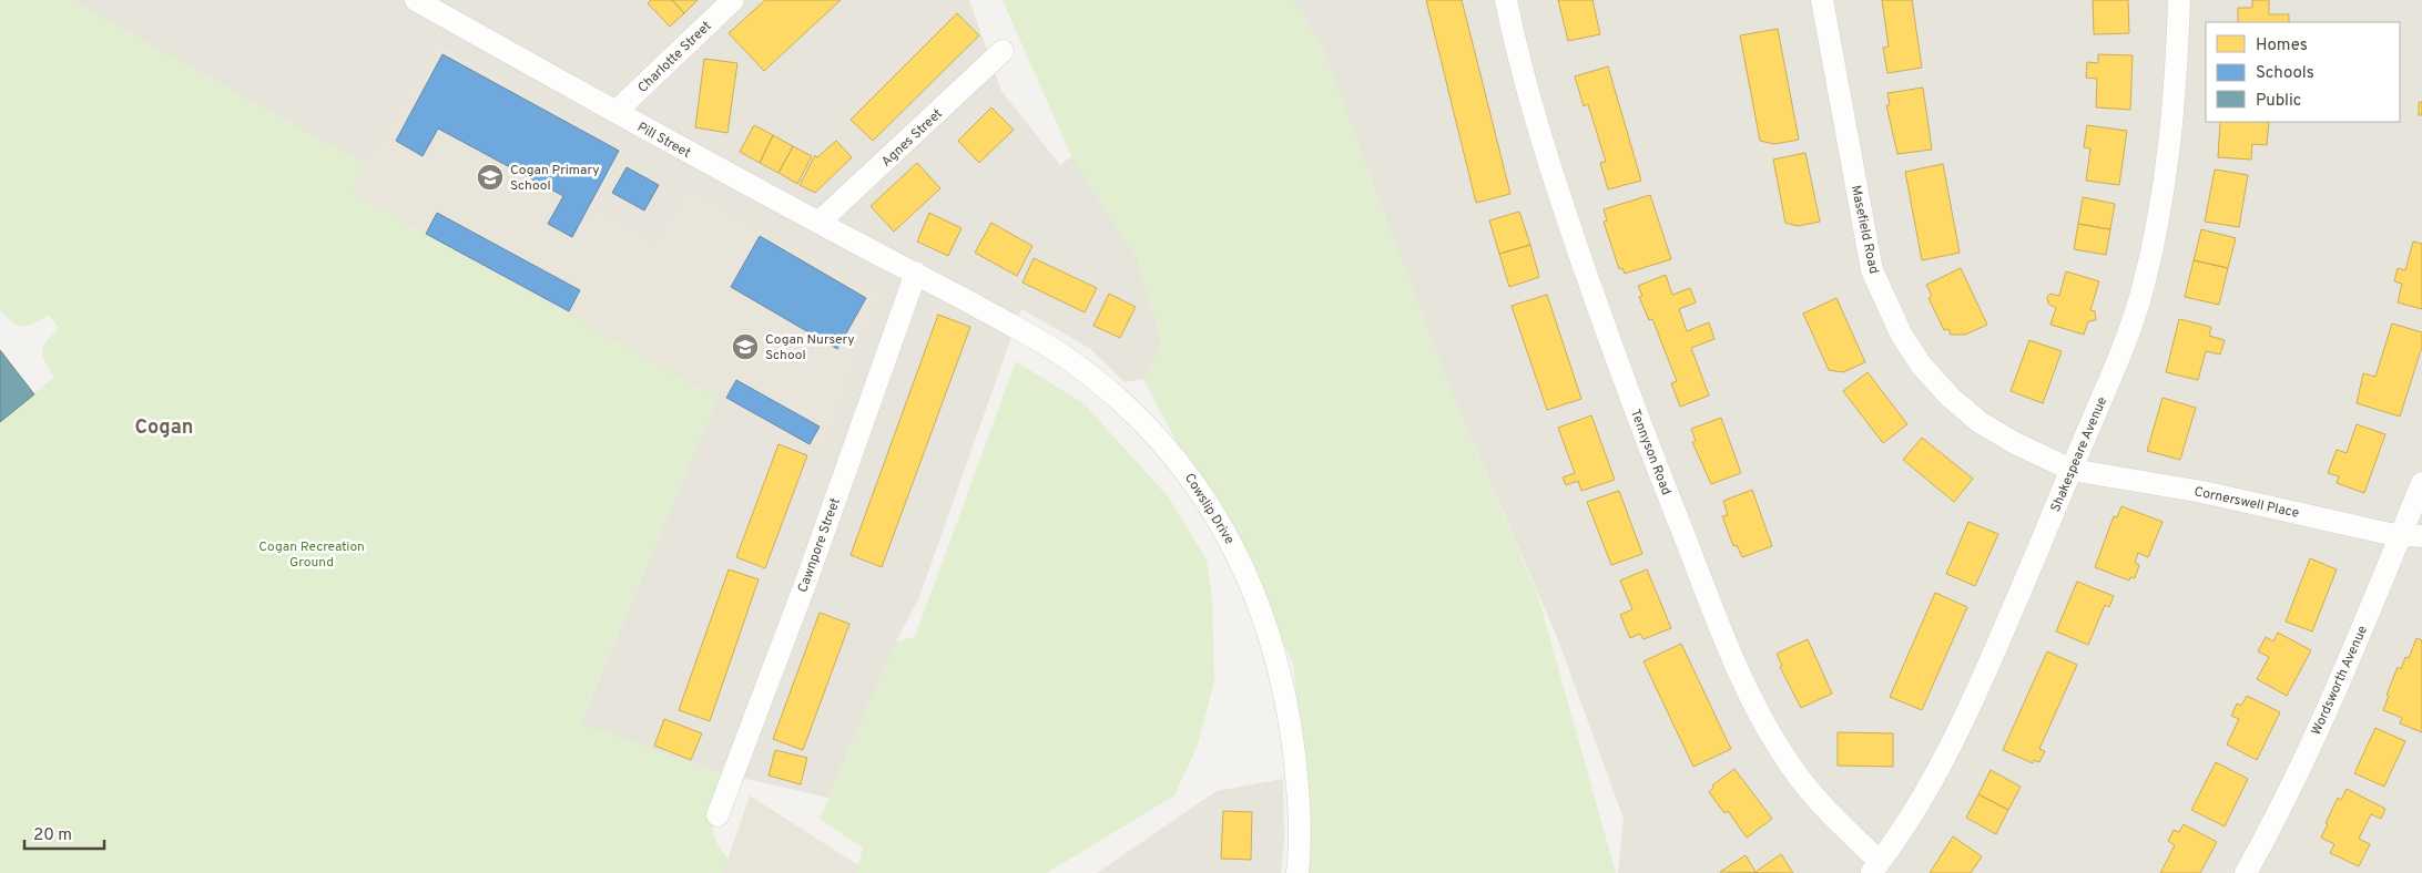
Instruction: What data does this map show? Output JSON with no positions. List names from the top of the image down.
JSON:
{
  "streets": {
    "street": [
      "Charlotte Street",
      "Agnes Street",
      "Pill Street",
      "Masefield Road",
      "Tennyson Road",
      "Shakespeare Avenue",
      "Cornerswell Place",
      "Cowslip Drive",
      "Cawnpore Street",
      "Wordsworth Avenue"
    ]
  },
  "crossings": [
    ["Charlotte Street", "Pill Street"],
    ["Agnes Street", "Pill Street"],
    ["Pill Street", "Cowslip Drive"],
    ["Pill Street", "Cawnpore Street"],
    ["Masefield Road", "Shakespeare Avenue"],
    ["Masefield Road", "Cornerswell Place"],
    ["Tennyson Road", "Shakespeare Avenue"],
    ["Shakespeare Avenue", "Cornerswell Place"],
    ["Cornerswell Place", "Wordsworth Avenue"],
    ["Cowslip Drive", "Cawnpore Street"]
  ],
  "districts": ["Cogan"],
  "parks": ["Cogan Recreation Ground"],
  "places": {
    "school or university": ["Cogan Primary School", "Cogan Nursery School"]
  },
  "legend": ["Homes", "Schools", "Public"],
  "scale_bar": "20 m"
}
